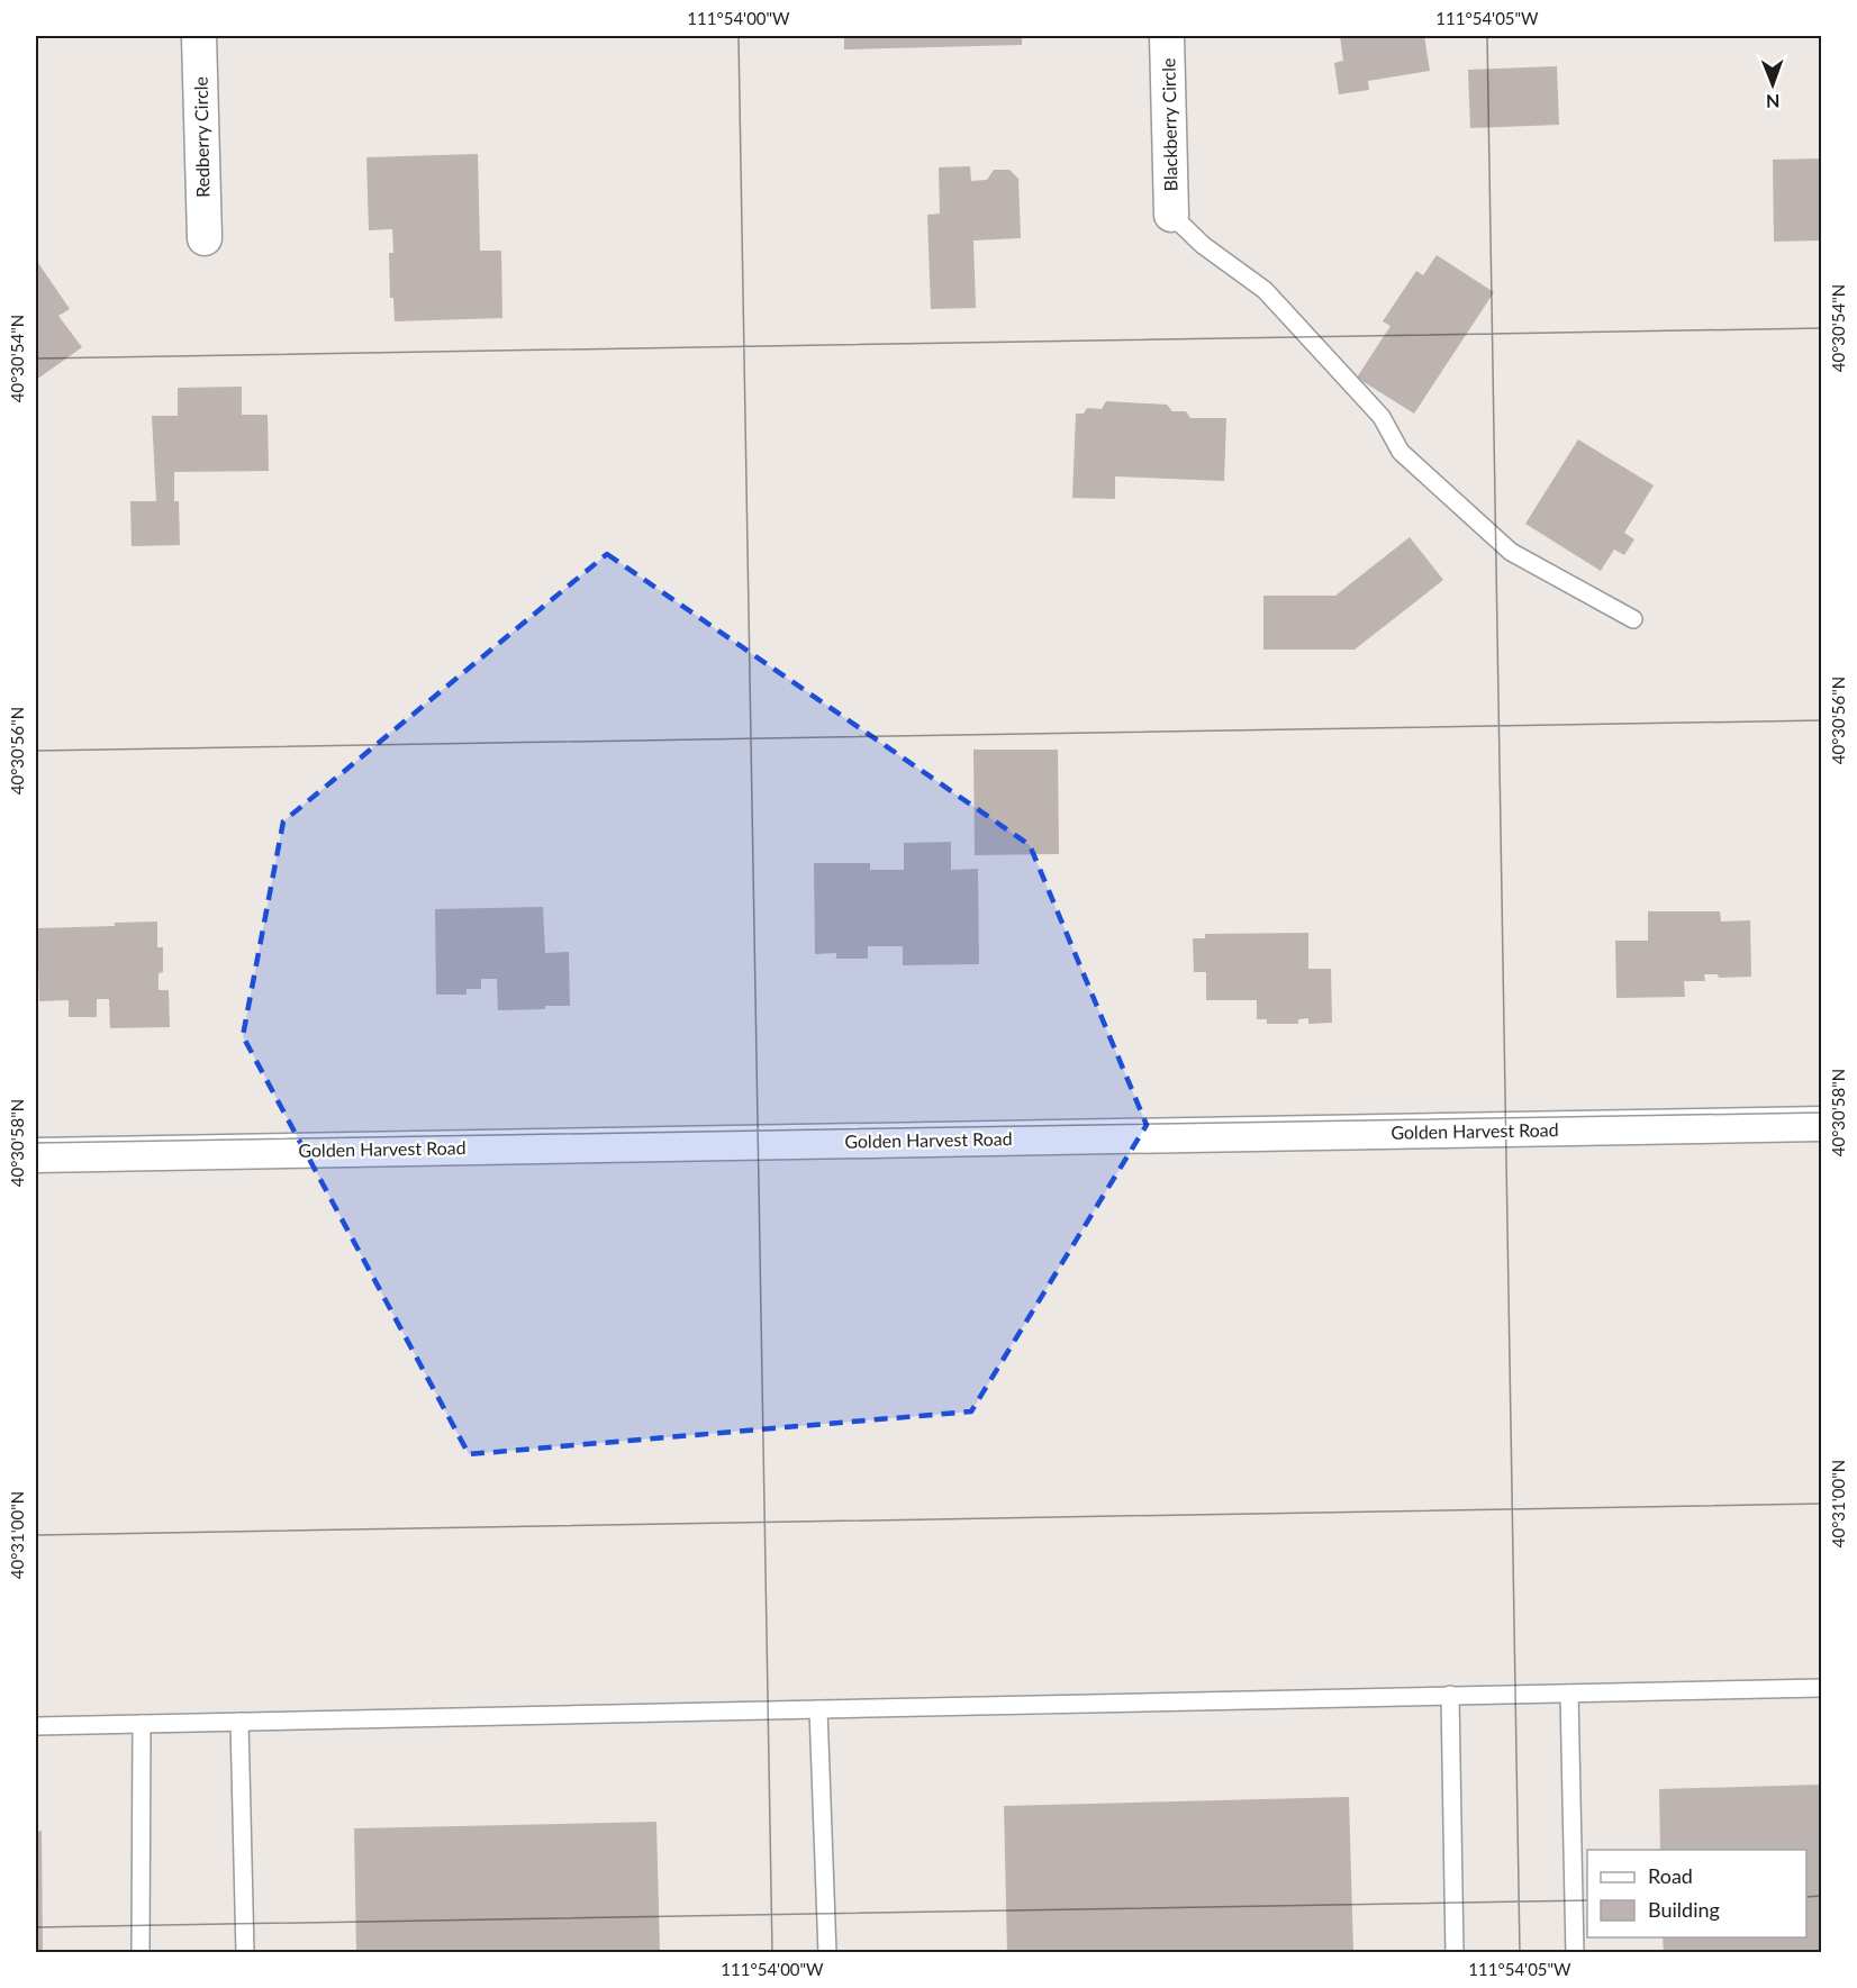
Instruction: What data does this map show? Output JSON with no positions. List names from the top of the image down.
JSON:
{
  "streets": {
    "street": ["Blackberry Circle", "Redberry Circle", "Golden Harvest Road"]
  },
  "legend": ["Road", "Building"],
  "north": "bottom",
  "coordinates": [
    "111°54'00\"W",
    "111°54'05\"W",
    "40°30'54\"N",
    "40°30'56\"N",
    "40°30'58\"N",
    "40°31'00\"N"
  ]
}
